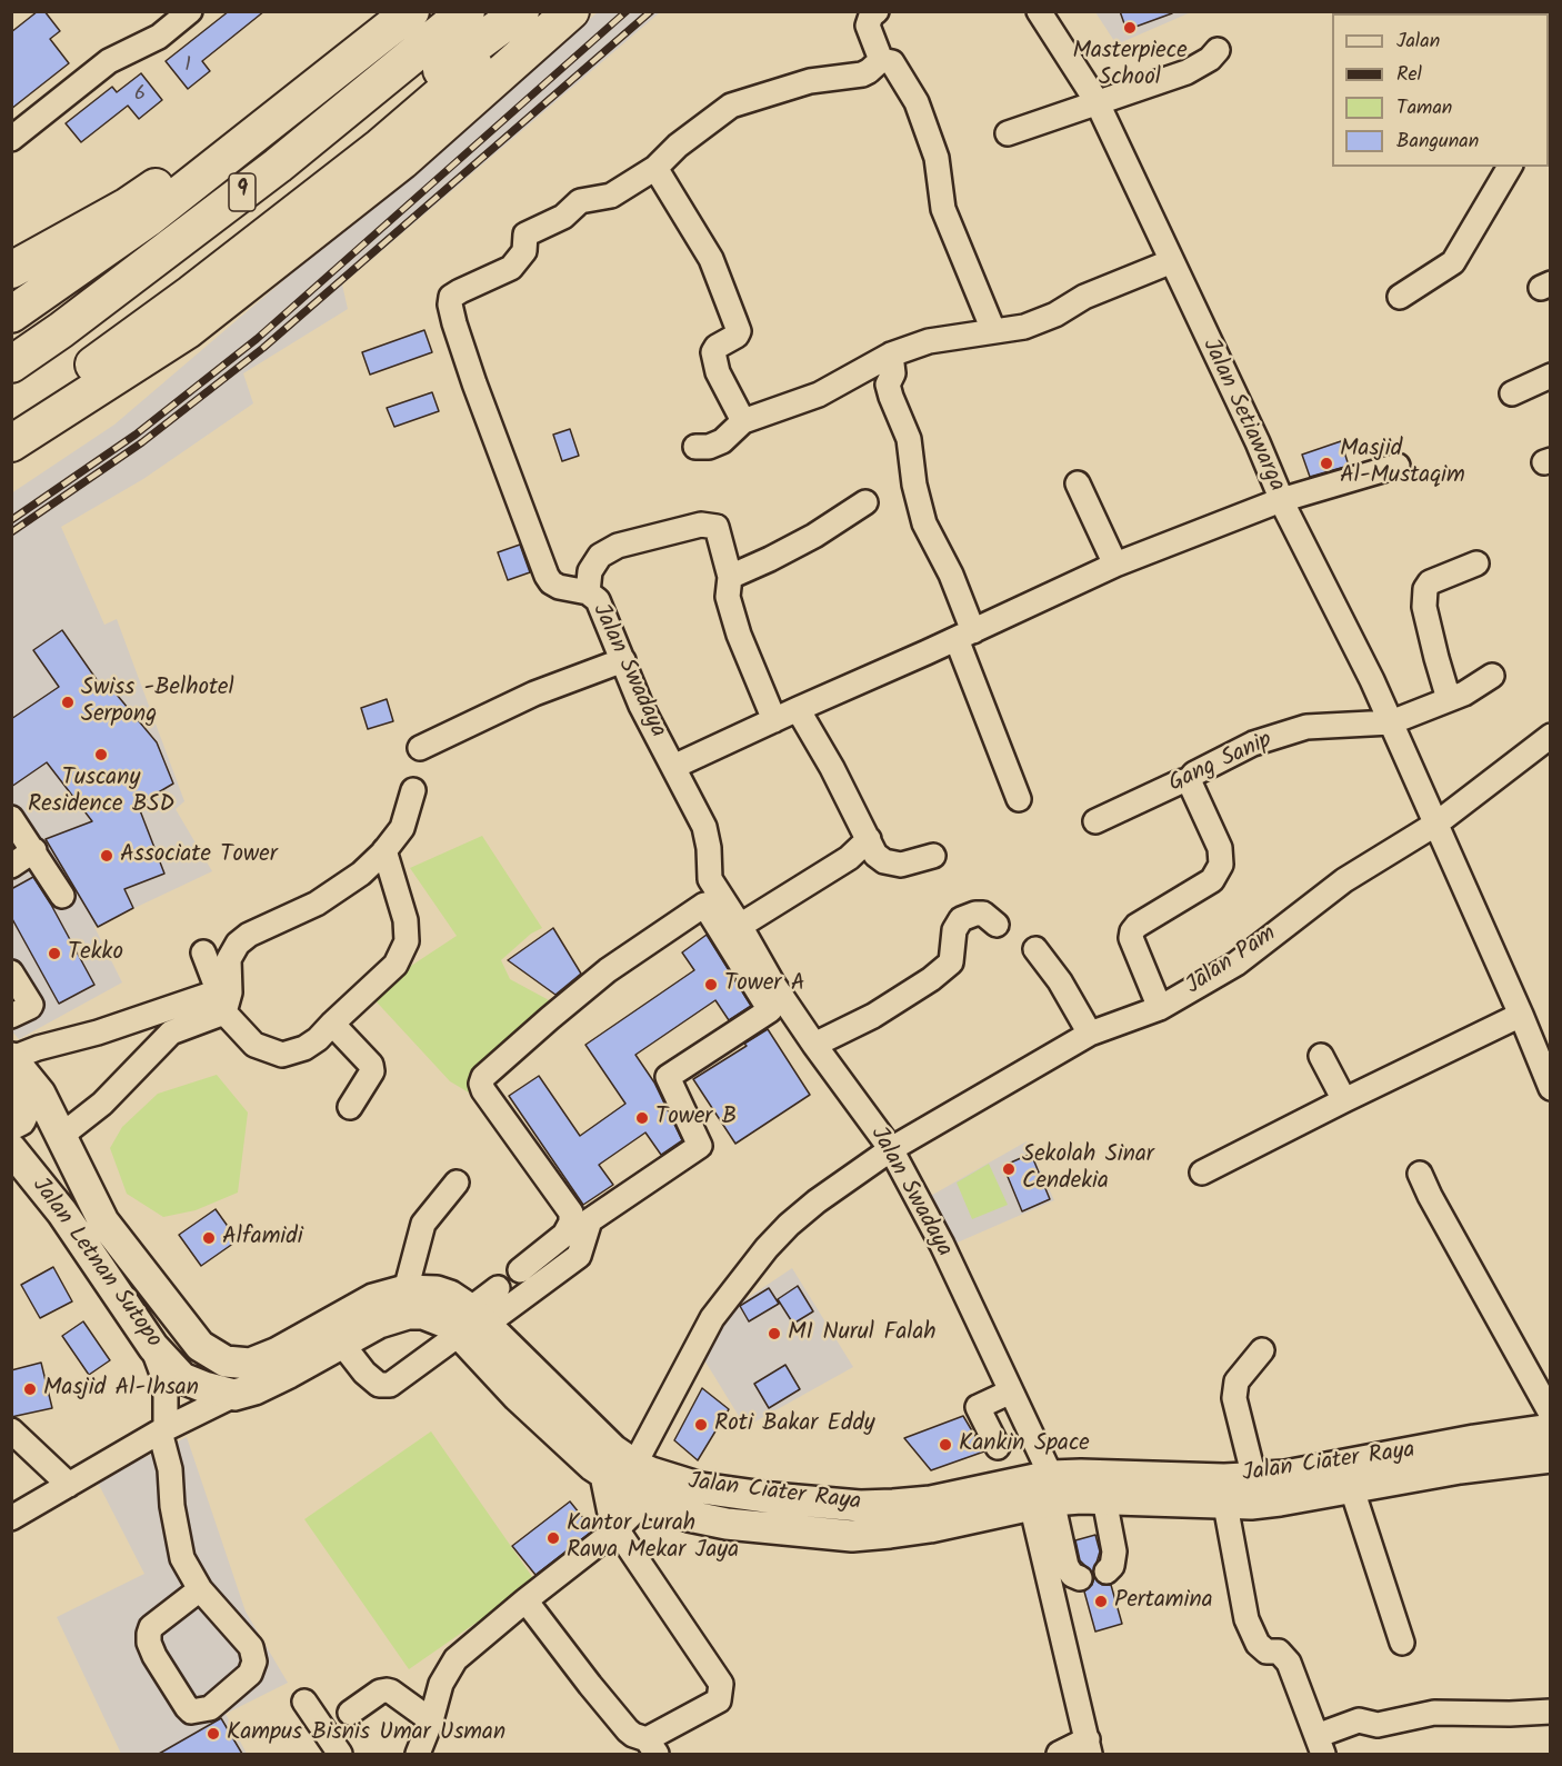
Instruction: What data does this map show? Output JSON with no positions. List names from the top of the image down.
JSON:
{
  "streets": {
    "highway": ["9"],
    "main road": ["Jalan Letnan Sutopo", "Jalan Ciater Raya"],
    "street": [
      "Jalan Setiawarga",
      "Jalan Swadaya",
      "Gang Sanip",
      "Jalan Pam"
    ]
  },
  "crossings": [
    ["Jalan Setiawarga", "Gang Sanip"],
    ["Jalan Setiawarga", "Jalan Pam"],
    ["Jalan Swadaya", "Jalan Pam"],
    ["Jalan Swadaya", "Jalan Ciater Raya"],
    ["Jalan Pam", "Jalan Ciater Raya"],
    ["Jalan Letnan Sutopo", "Jalan Ciater Raya"]
  ],
  "places": [
    "Masterpiece School",
    "Masjid Al-Mustaqim",
    "Swiss -Belhotel Serpong",
    "Tuscany Residence BSD",
    "Associate Tower",
    "Tekko",
    "Tower A",
    "Tower B",
    "Sekolah Sinar Cendekia",
    "Alfamidi",
    "MI Nurul Falah",
    "Masjid Al-Ihsan",
    "Roti Bakar Eddy",
    "Kankin Space",
    "Kantor Lurah Rawa Mekar Jaya",
    "Pertamina",
    "Kampus Bisnis Umar Usman"
  ],
  "house_numbers": ["1", "6"],
  "legend": [
    "Jalan",
    "Rel",
    "Taman",
    "Bangunan"
  ]
}
